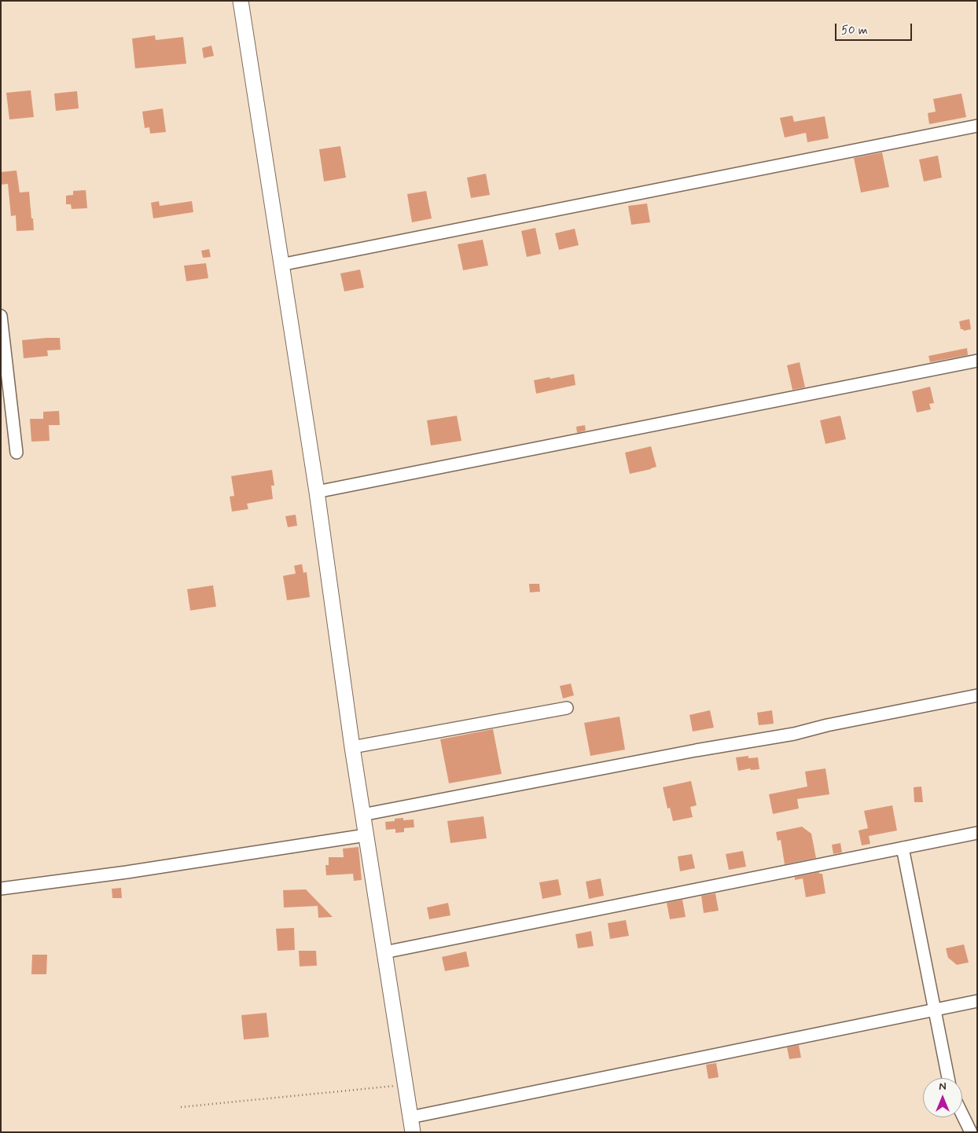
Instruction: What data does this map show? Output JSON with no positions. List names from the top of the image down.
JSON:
{
  "scale_bar": "50 m",
  "north": "top"
}
